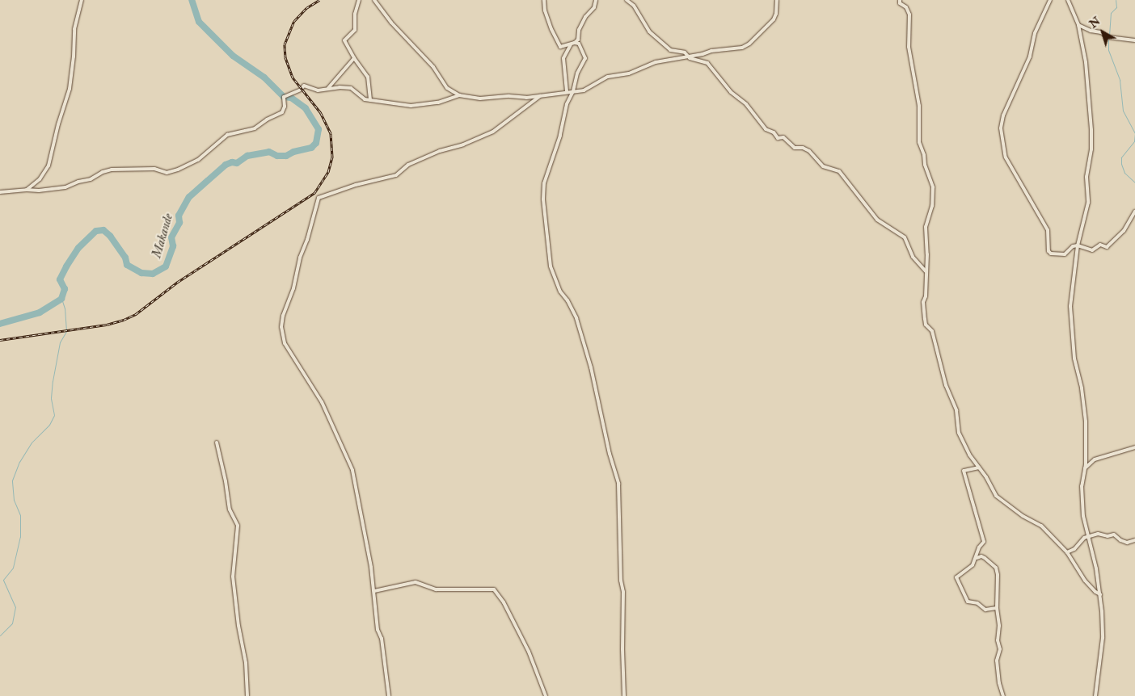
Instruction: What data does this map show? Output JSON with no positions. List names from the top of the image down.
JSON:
{
  "water": ["Makande"],
  "north": "top left"
}
